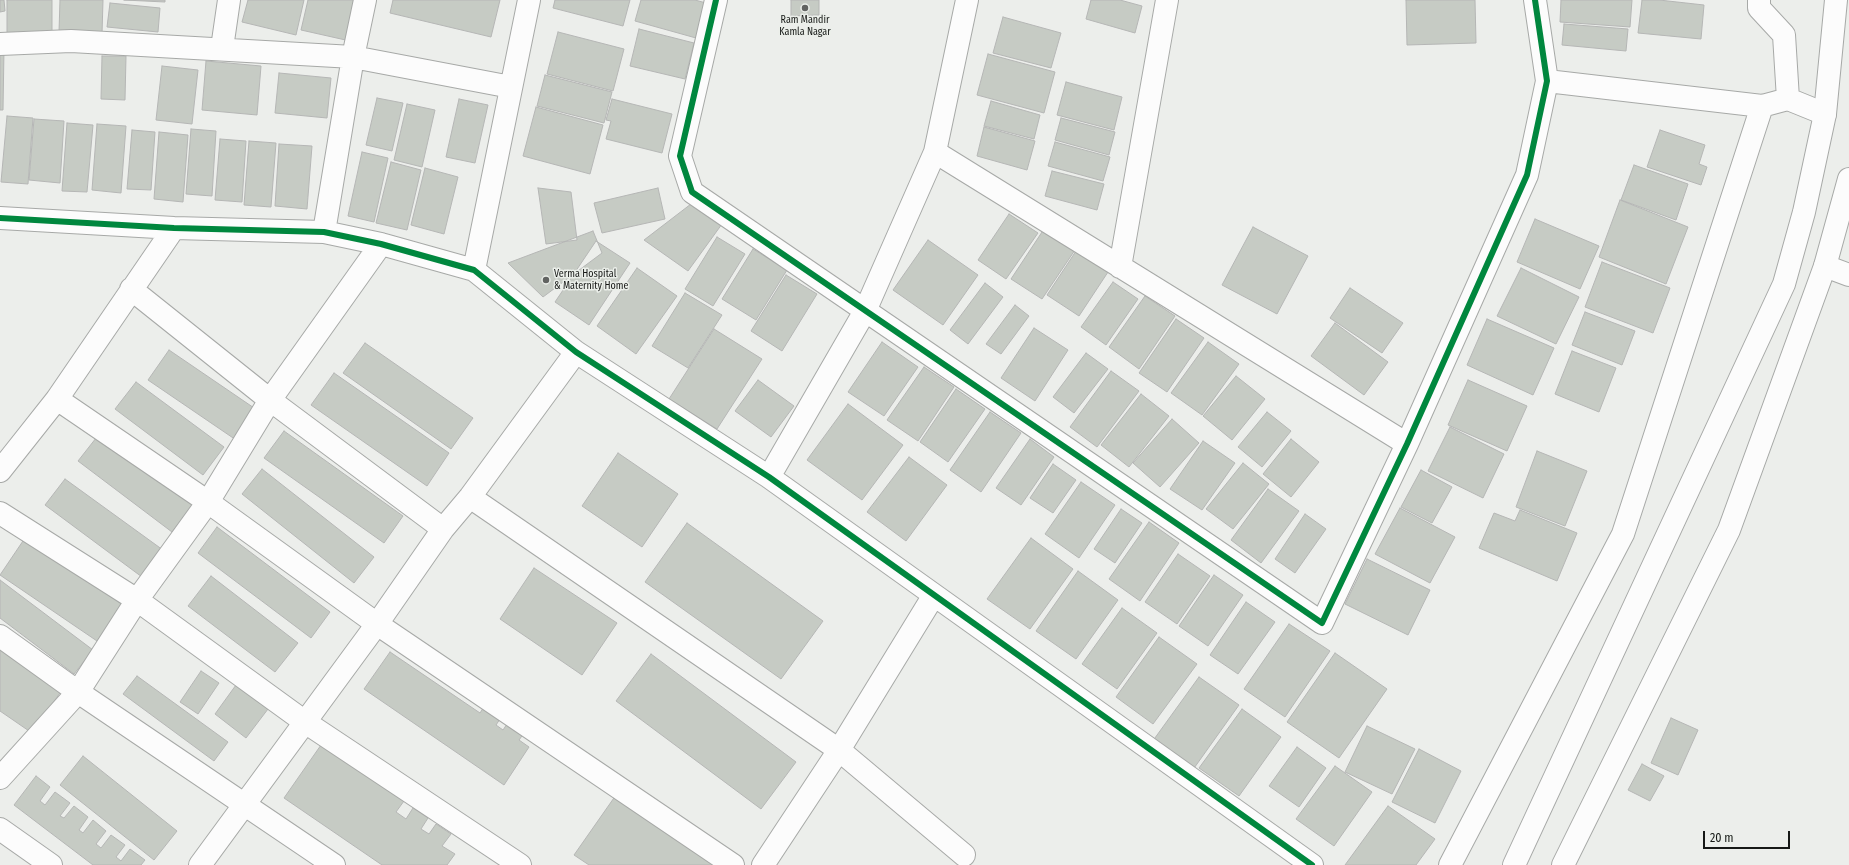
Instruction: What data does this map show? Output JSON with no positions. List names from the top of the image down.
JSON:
{
  "places": ["Ram Mandir Kamla Nagar", "Verma Hospital & Maternity Home"],
  "scale_bar": "20 m"
}
